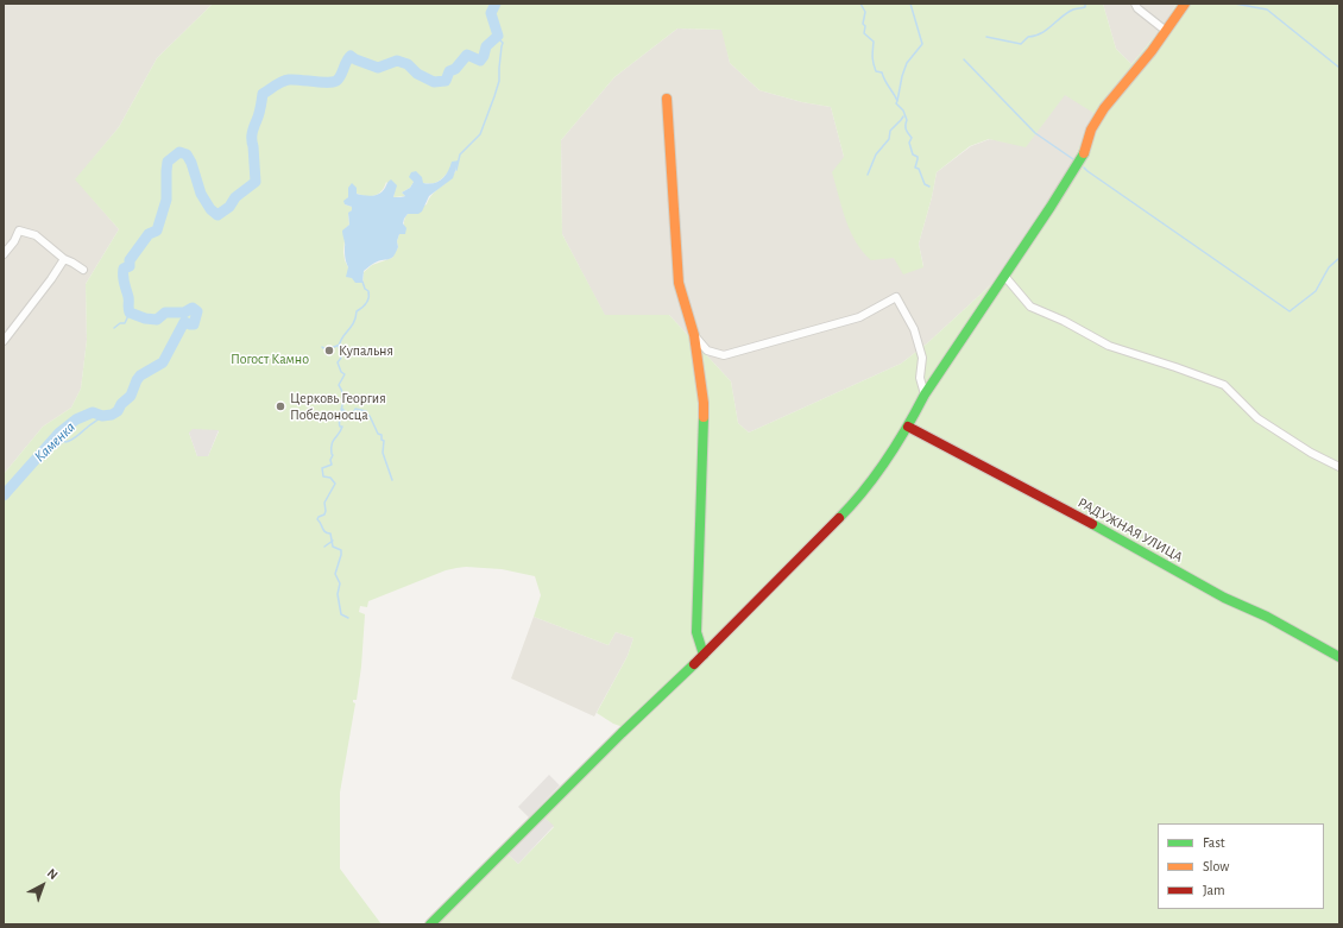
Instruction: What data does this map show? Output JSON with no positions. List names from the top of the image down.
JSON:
{
  "streets": {
    "street": ["РАДУЖНАЯ УЛИЦА"]
  },
  "water": ["Каменка"],
  "parks": ["Погост Камно"],
  "places": ["Купальня", "Церковь Георгия Победоносца"],
  "legend": ["Fast", "Slow", "Jam"],
  "north": "top right"
}
